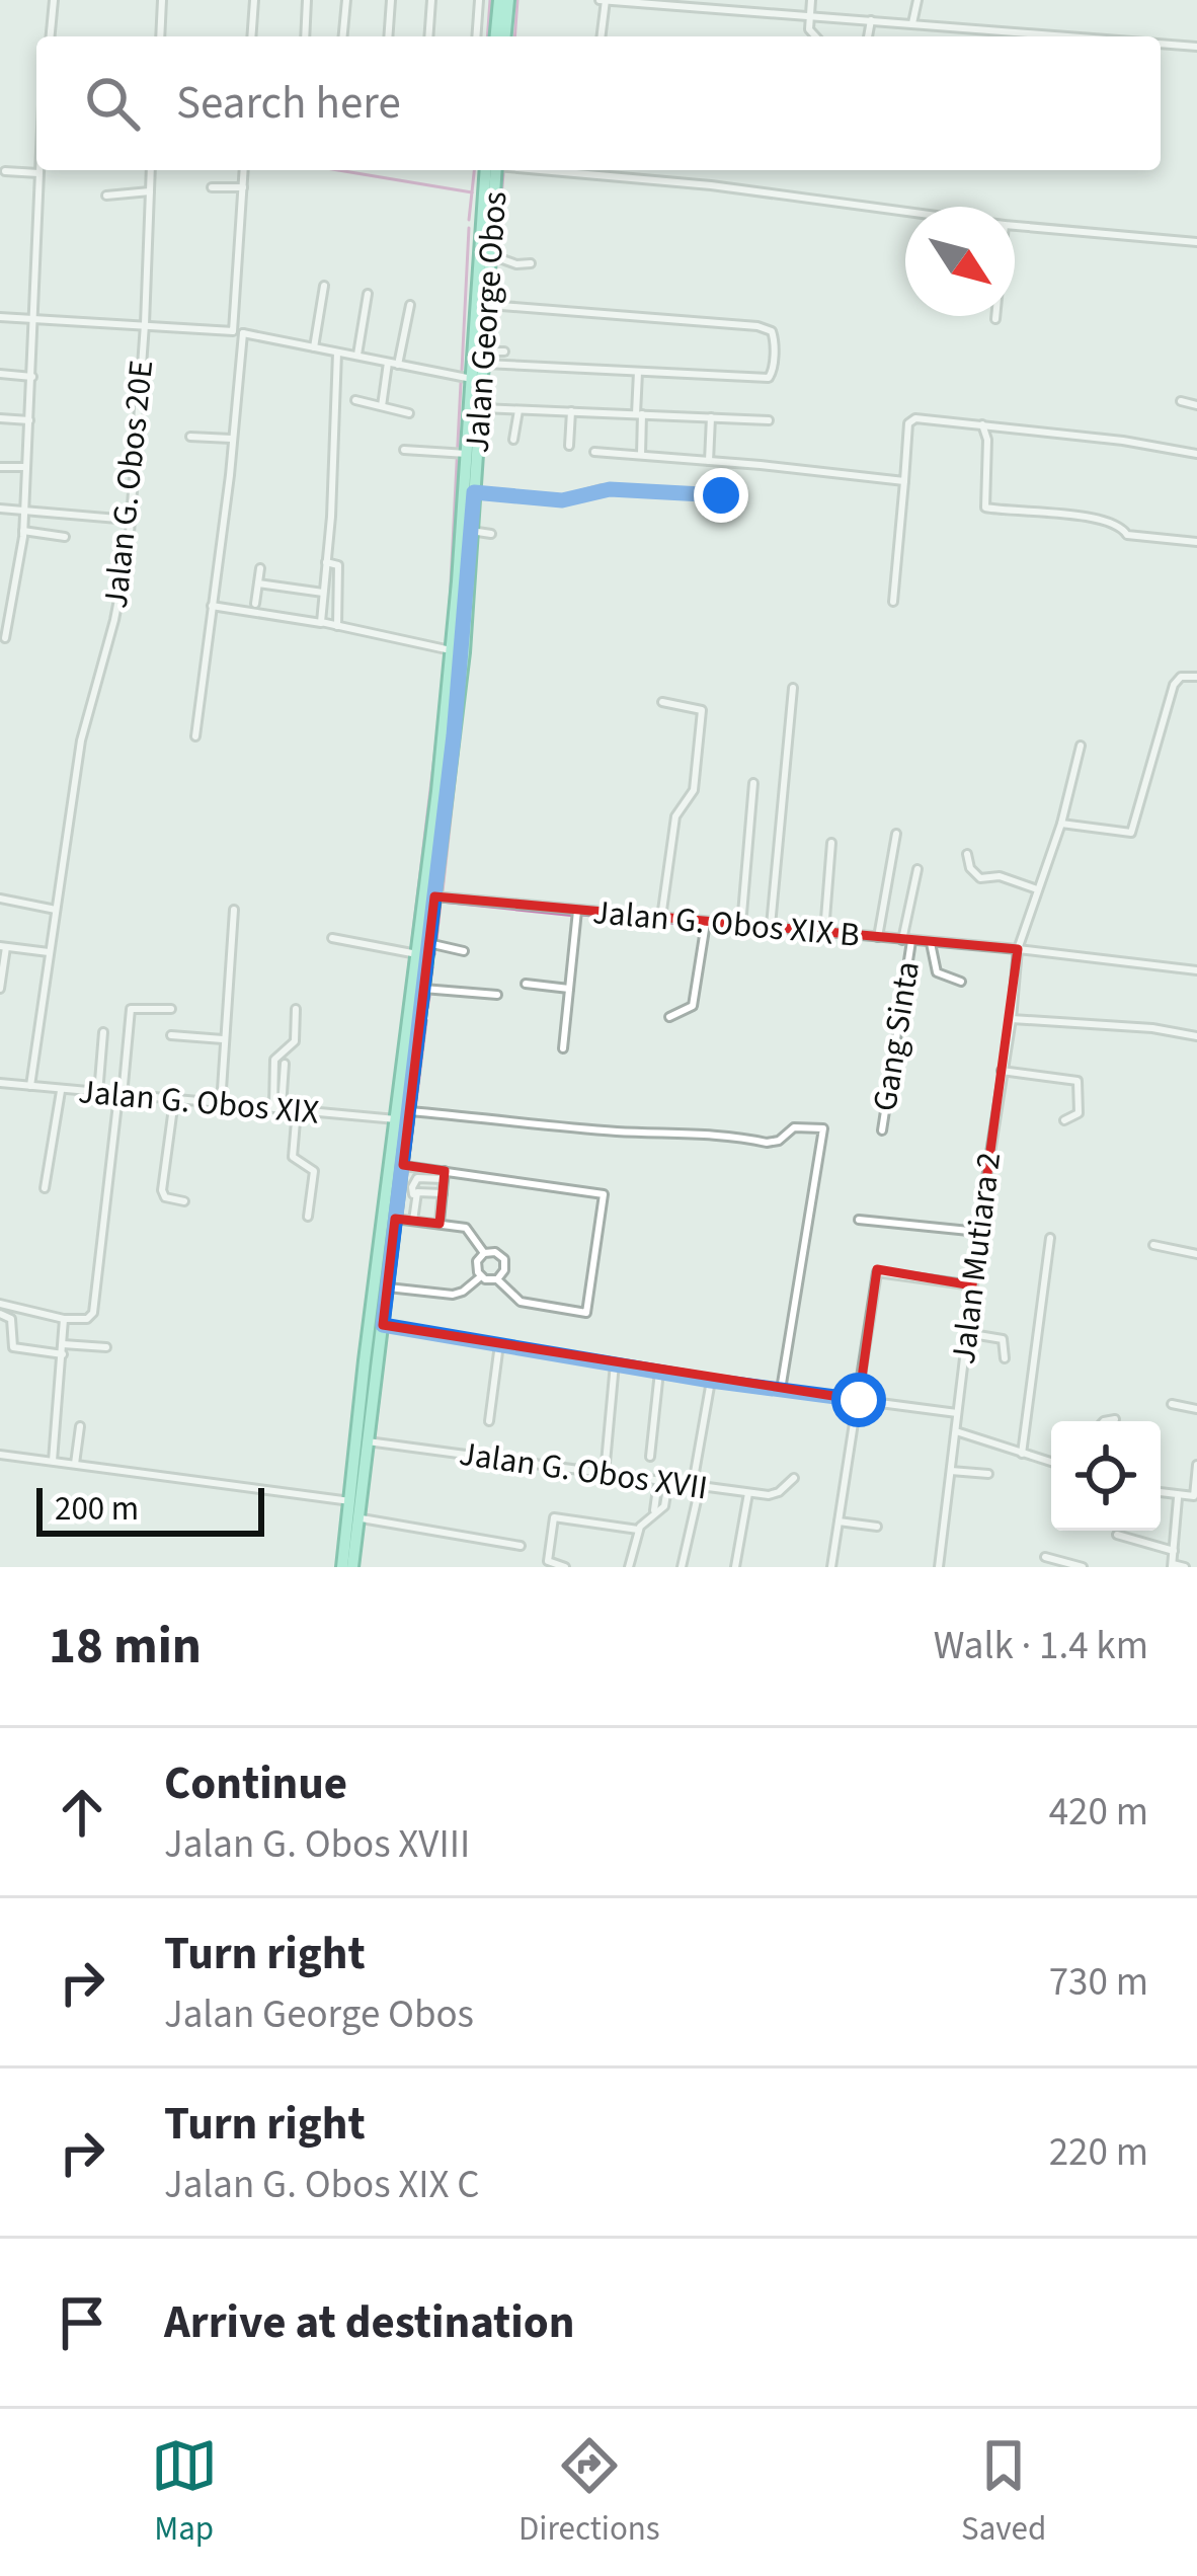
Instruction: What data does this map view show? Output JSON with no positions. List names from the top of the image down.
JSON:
{
  "streets": {
    "main road": ["Jalan George Obos"],
    "street": [
      "Jalan G. Obos 20E",
      "Jalan G. Obos XIX B",
      "Gang Sinta",
      "Jalan G. Obos XIX",
      "Jalan Mutiara 2",
      "Jalan G. Obos XVII"
    ]
  },
  "crossings": [
    ["Jalan George Obos", "Jalan G. Obos XIX B"],
    ["Jalan George Obos", "Jalan G. Obos XIX"],
    ["Jalan George Obos", "Jalan G. Obos XVII"],
    ["Jalan G. Obos 20E", "Jalan G. Obos XIX"],
    ["Jalan G. Obos XIX B", "Gang Sinta"],
    ["Jalan G. Obos XIX B", "Jalan Mutiara 2"]
  ],
  "scale_bar": "200 m",
  "north": "bottom right",
  "page": {
    "search": "Search here",
    "scale": "200 m",
    "heading": ["18 min", "Walk · 1.4 km"],
    "list": [
      ["Continue", "Jalan G. Obos XVIII", "420 m"],
      ["Turn right", "Jalan George Obos", "730 m"],
      ["Turn right", "Jalan G. Obos XIX C", "220 m"],
      "Arrive at destination"
    ],
    "nav": ["Map", "Directions", "Saved"]
  }
}
